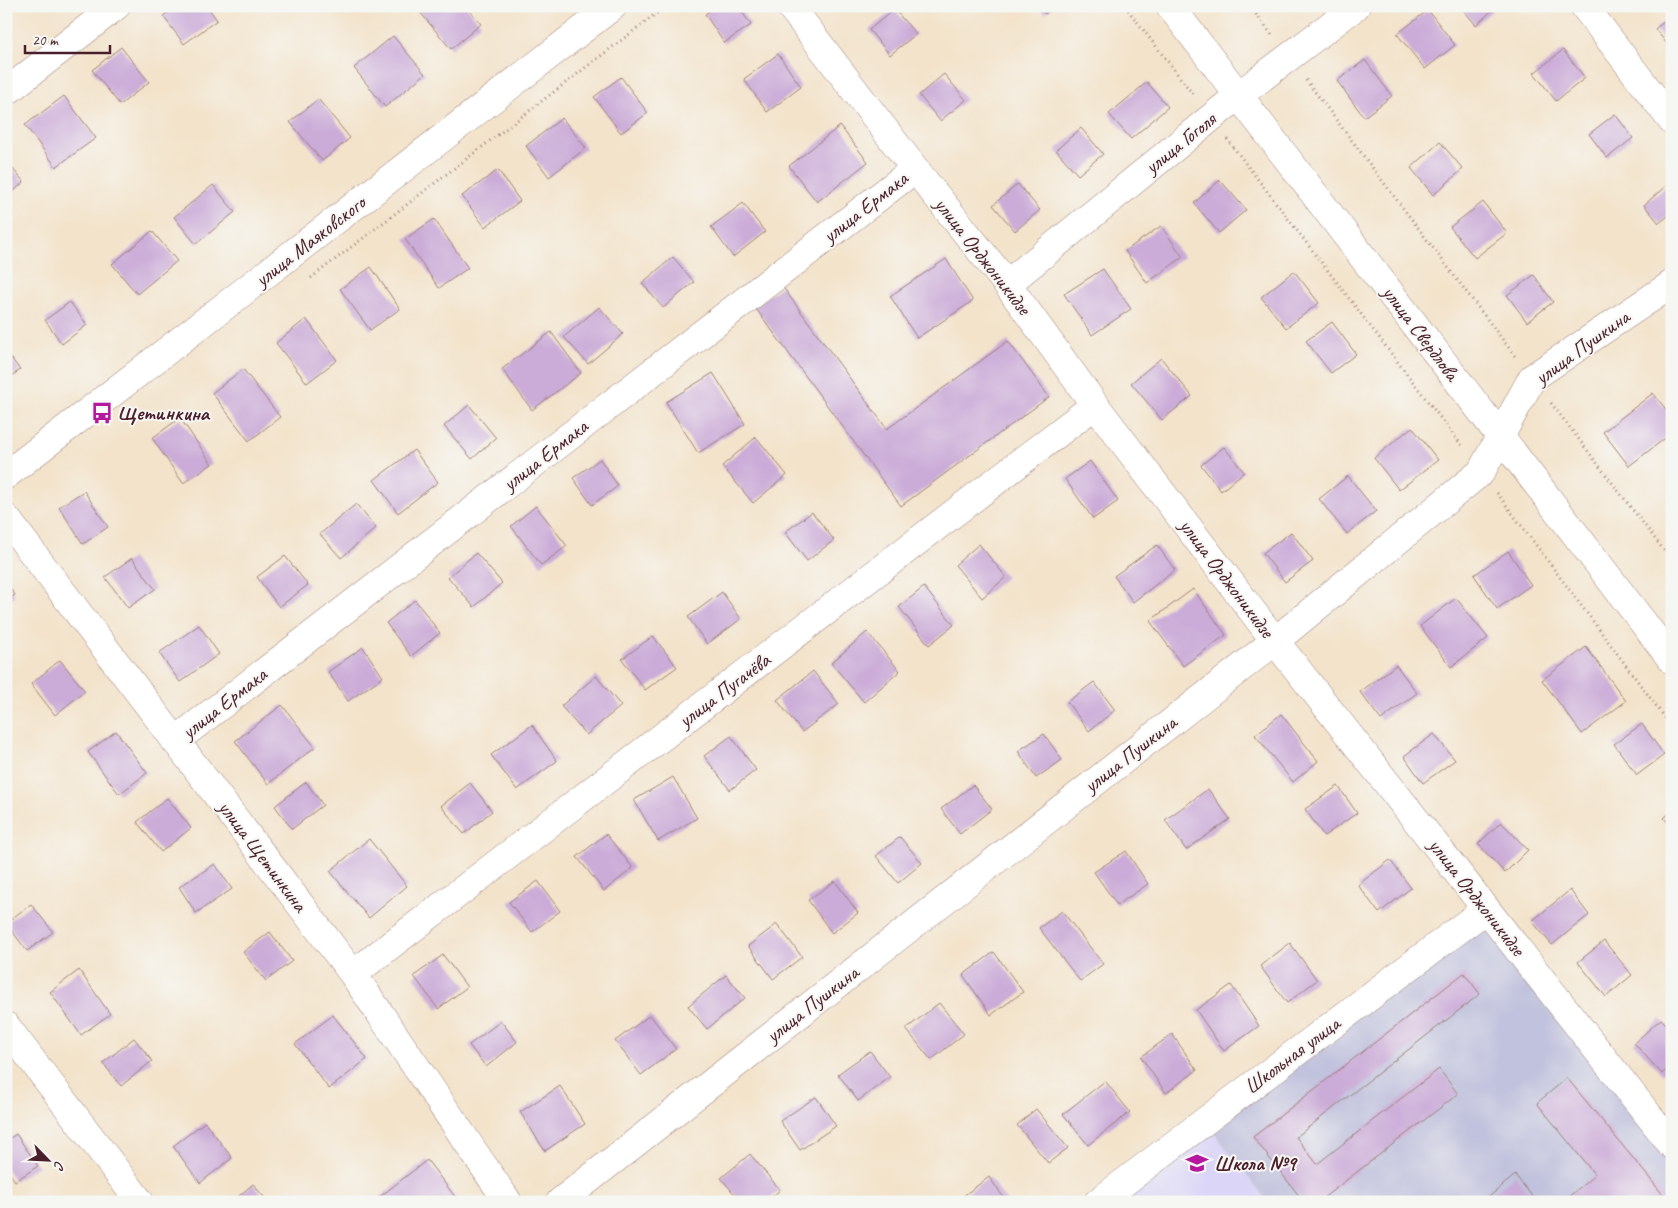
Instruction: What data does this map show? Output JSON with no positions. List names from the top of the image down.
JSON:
{
  "streets": {
    "street": [
      "улица Гоголя",
      "улица Ермака",
      "улица Маяковского",
      "улица Орджоникидзе",
      "улица Свердлова",
      "улица Пушкина",
      "улица Пугачёва",
      "улица Щетинкина",
      "Школьная улица"
    ]
  },
  "crossings": [
    ["улица Гоголя", "улица Орджоникидзе"],
    ["улица Гоголя", "улица Свердлова"],
    ["улица Ермака", "улица Орджоникидзе"],
    ["улица Ермака", "улица Щетинкина"],
    ["улица Орджоникидзе", "улица Пушкина"],
    ["улица Орджоникидзе", "улица Пугачёва"],
    ["улица Орджоникидзе", "Школьная улица"],
    ["улица Свердлова", "улица Пушкина"],
    ["улица Пугачёва", "улица Щетинкина"]
  ],
  "places": {
    "bus stop": ["Щетинкина"],
    "school or university": ["Школа №9"]
  },
  "scale_bar": "20 m",
  "north": "bottom right"
}
